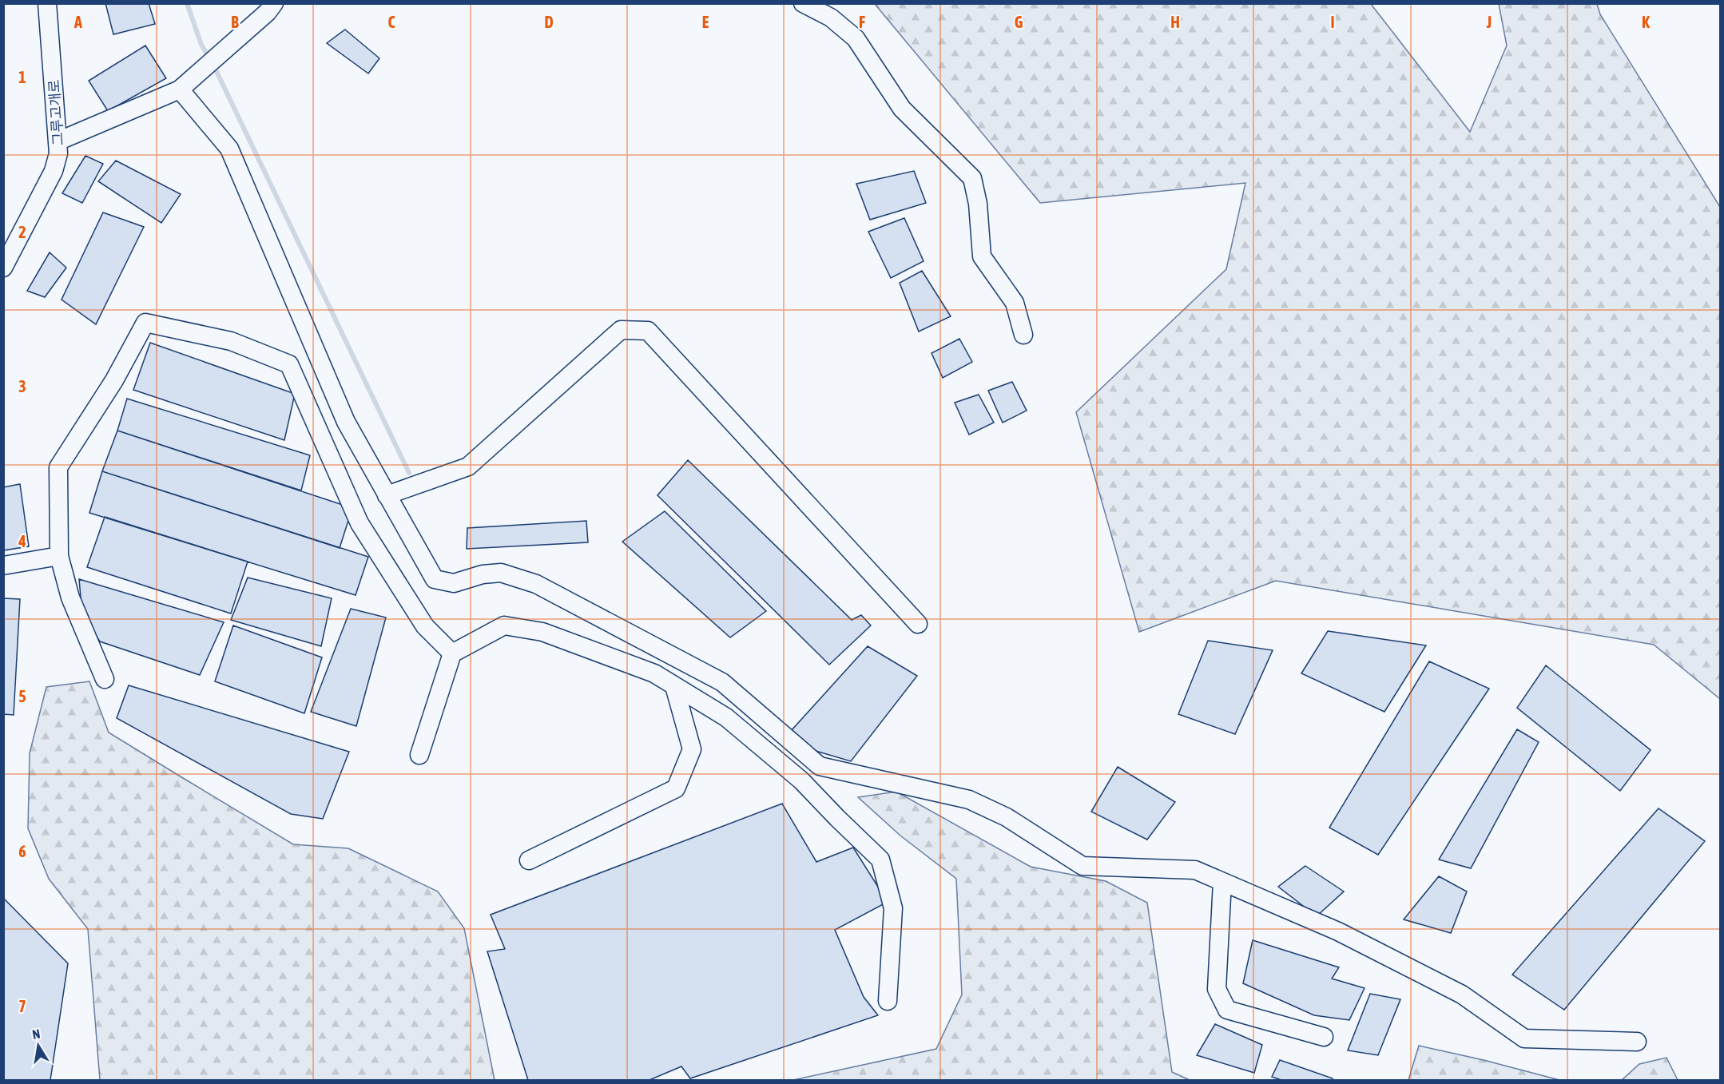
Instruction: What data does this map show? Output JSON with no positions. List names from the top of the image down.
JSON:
{
  "streets": {
    "street": ["그루고개로"]
  },
  "north": "top",
  "grid": {
    "columns": [
      "A",
      "B",
      "C",
      "D",
      "E",
      "F",
      "G",
      "H",
      "I",
      "J",
      "K"
    ],
    "rows": [
      "1",
      "2",
      "3",
      "4",
      "5",
      "6",
      "7"
    ]
  }
}
